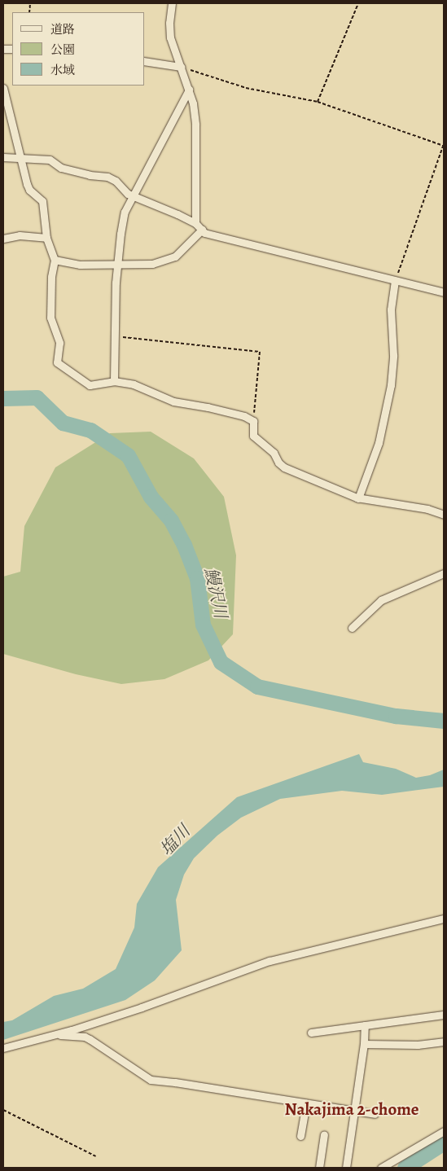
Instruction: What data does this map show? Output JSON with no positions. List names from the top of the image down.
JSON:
{
  "districts": ["Nakajima 2-chome"],
  "water": ["鰻沢川", "塩川"],
  "legend": ["道路", "公園", "水域"]
}
